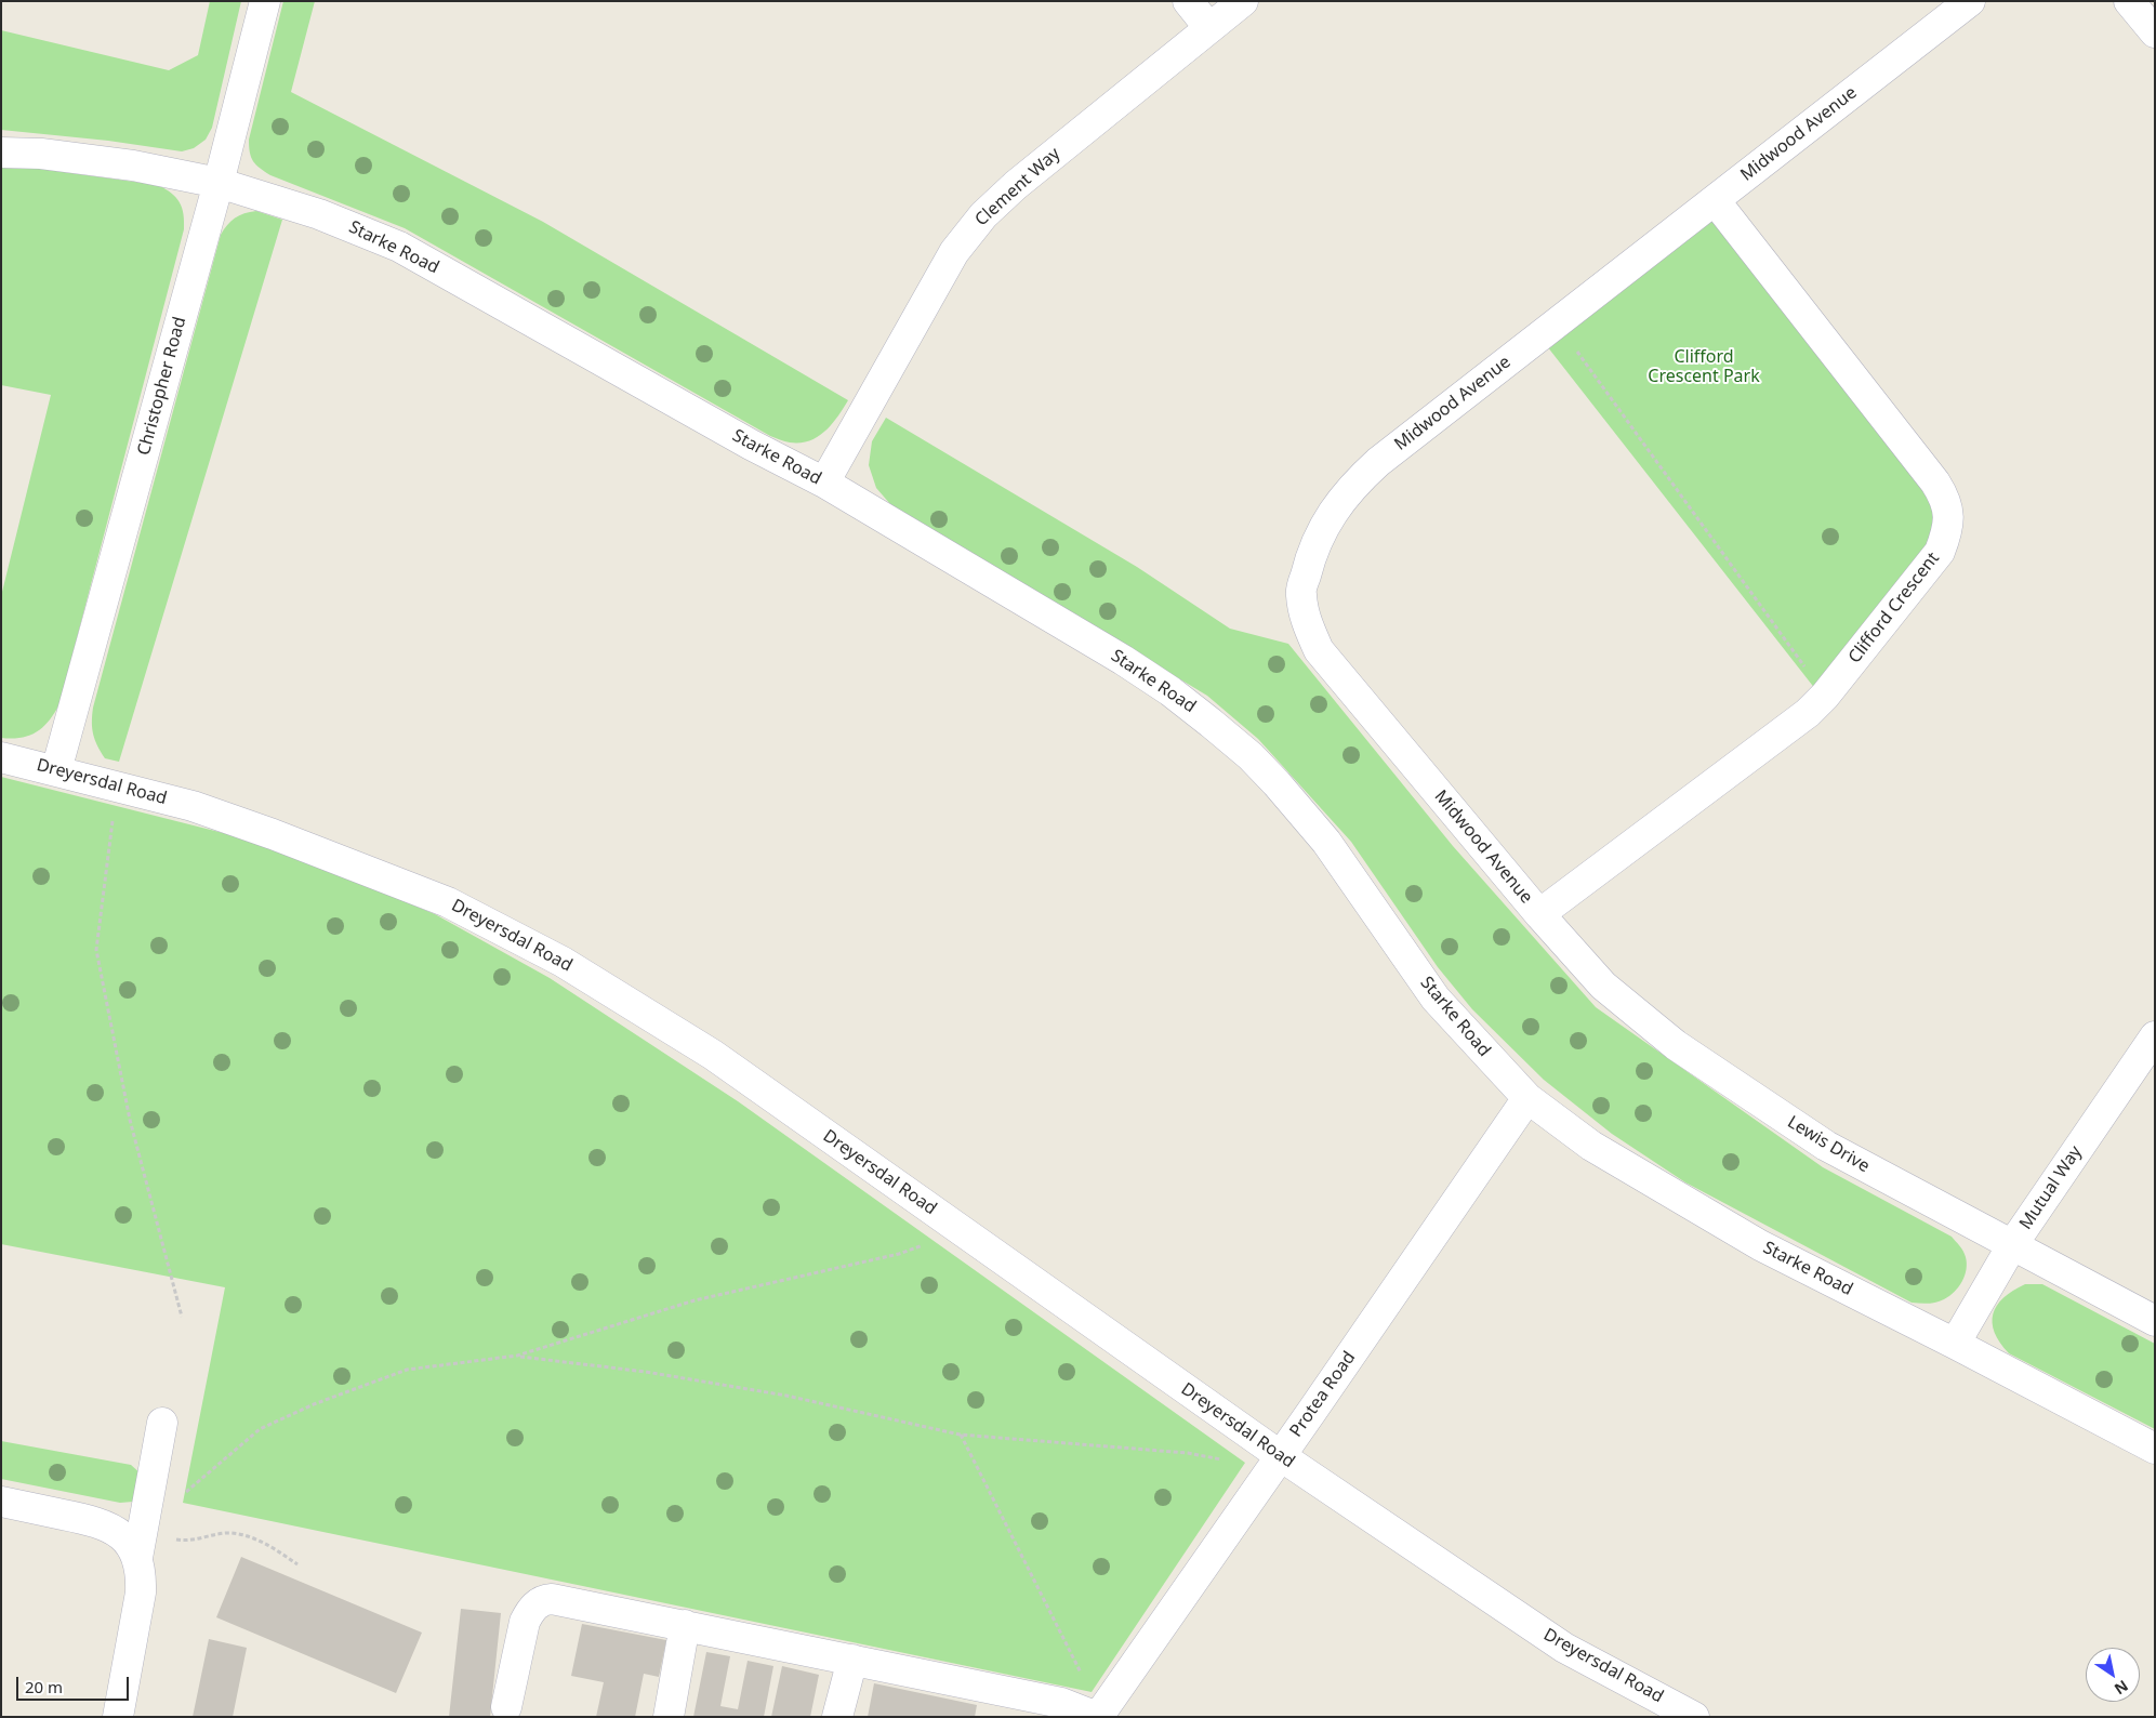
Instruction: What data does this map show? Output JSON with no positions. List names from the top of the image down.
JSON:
{
  "streets": {
    "street": [
      "Midwood Avenue",
      "Clement Way",
      "Starke Road",
      "Christopher Road",
      "Clifford Crescent",
      "Dreyersdal Road",
      "Lewis Drive",
      "Mutual Way",
      "Protea Road"
    ]
  },
  "crossings": [
    ["Midwood Avenue", "Clifford Crescent"],
    ["Midwood Avenue", "Lewis Drive"],
    ["Clement Way", "Starke Road"],
    ["Starke Road", "Christopher Road"],
    ["Starke Road", "Mutual Way"],
    ["Starke Road", "Protea Road"],
    ["Christopher Road", "Dreyersdal Road"],
    ["Clifford Crescent", "Lewis Drive"],
    ["Dreyersdal Road", "Protea Road"],
    ["Lewis Drive", "Mutual Way"]
  ],
  "parks": ["Clifford Crescent Park"],
  "scale_bar": "20 m",
  "north": "bottom right"
}
